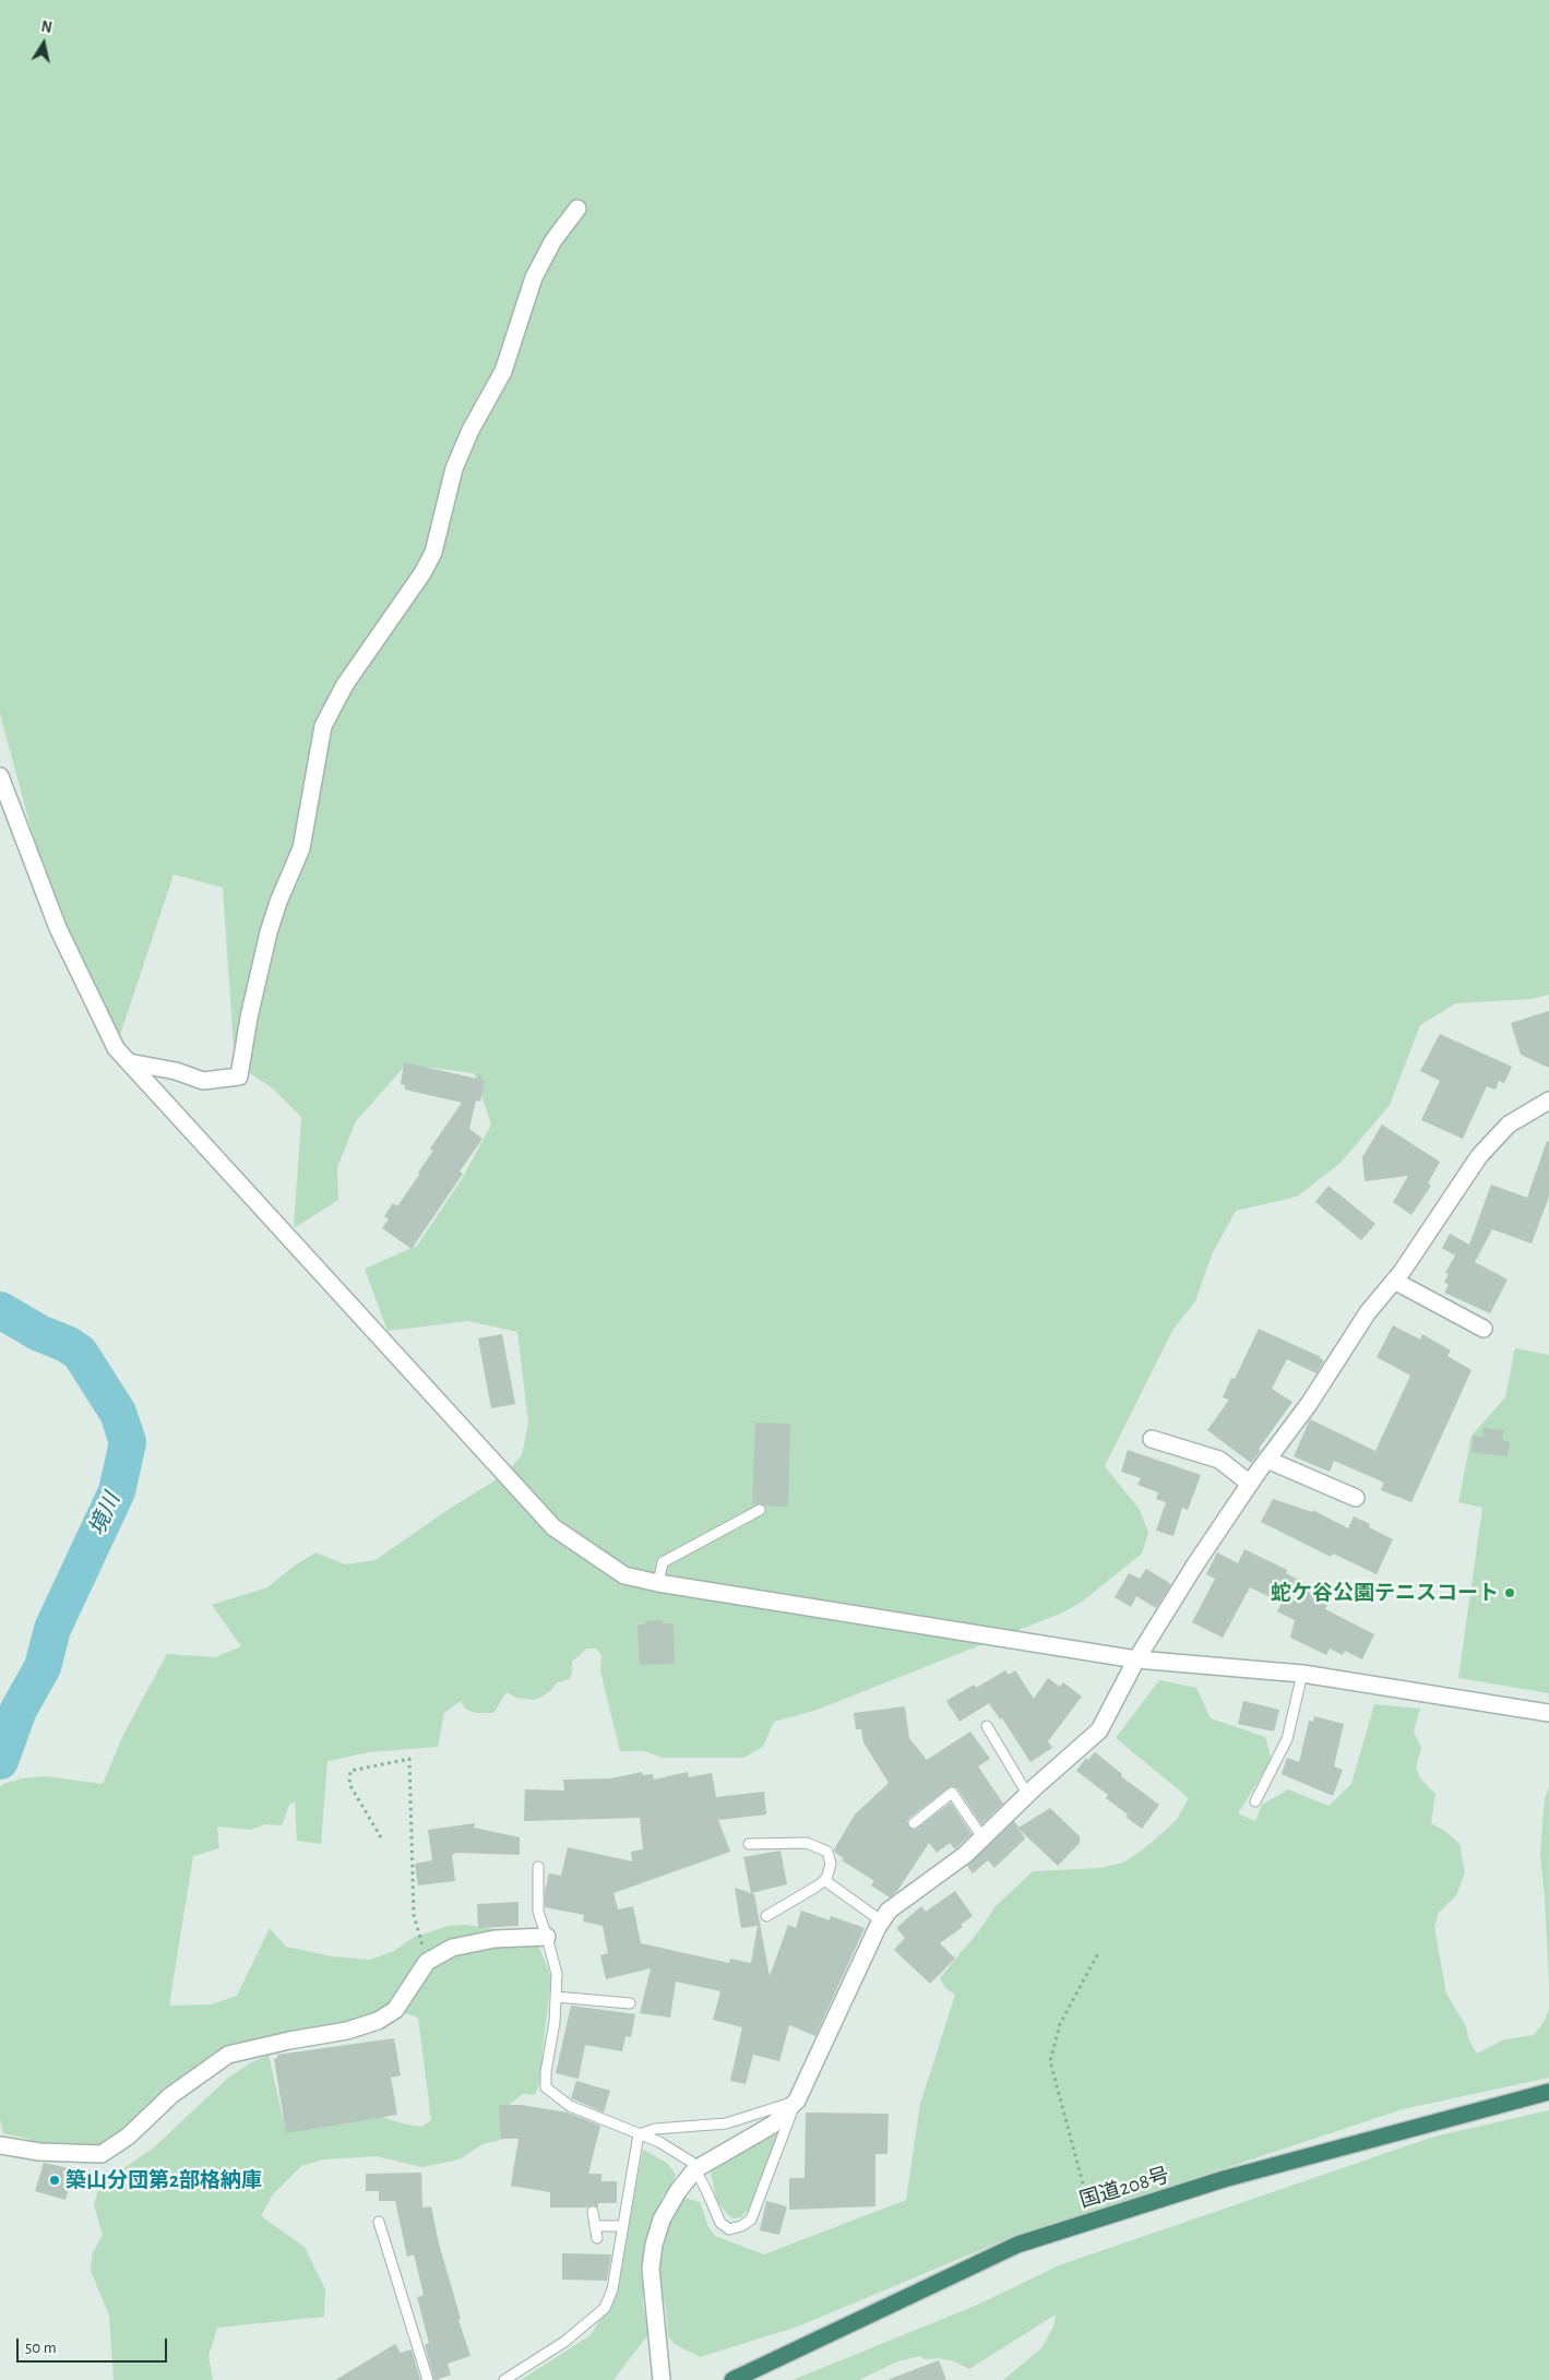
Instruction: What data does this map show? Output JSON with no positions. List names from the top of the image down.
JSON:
{
  "streets": {
    "highway": ["国道208号"]
  },
  "water": ["境川"],
  "places": ["蛇ケ谷公園テニスコート", "築山分団第2部格納庫"],
  "scale_bar": "50 m",
  "north": "top"
}
